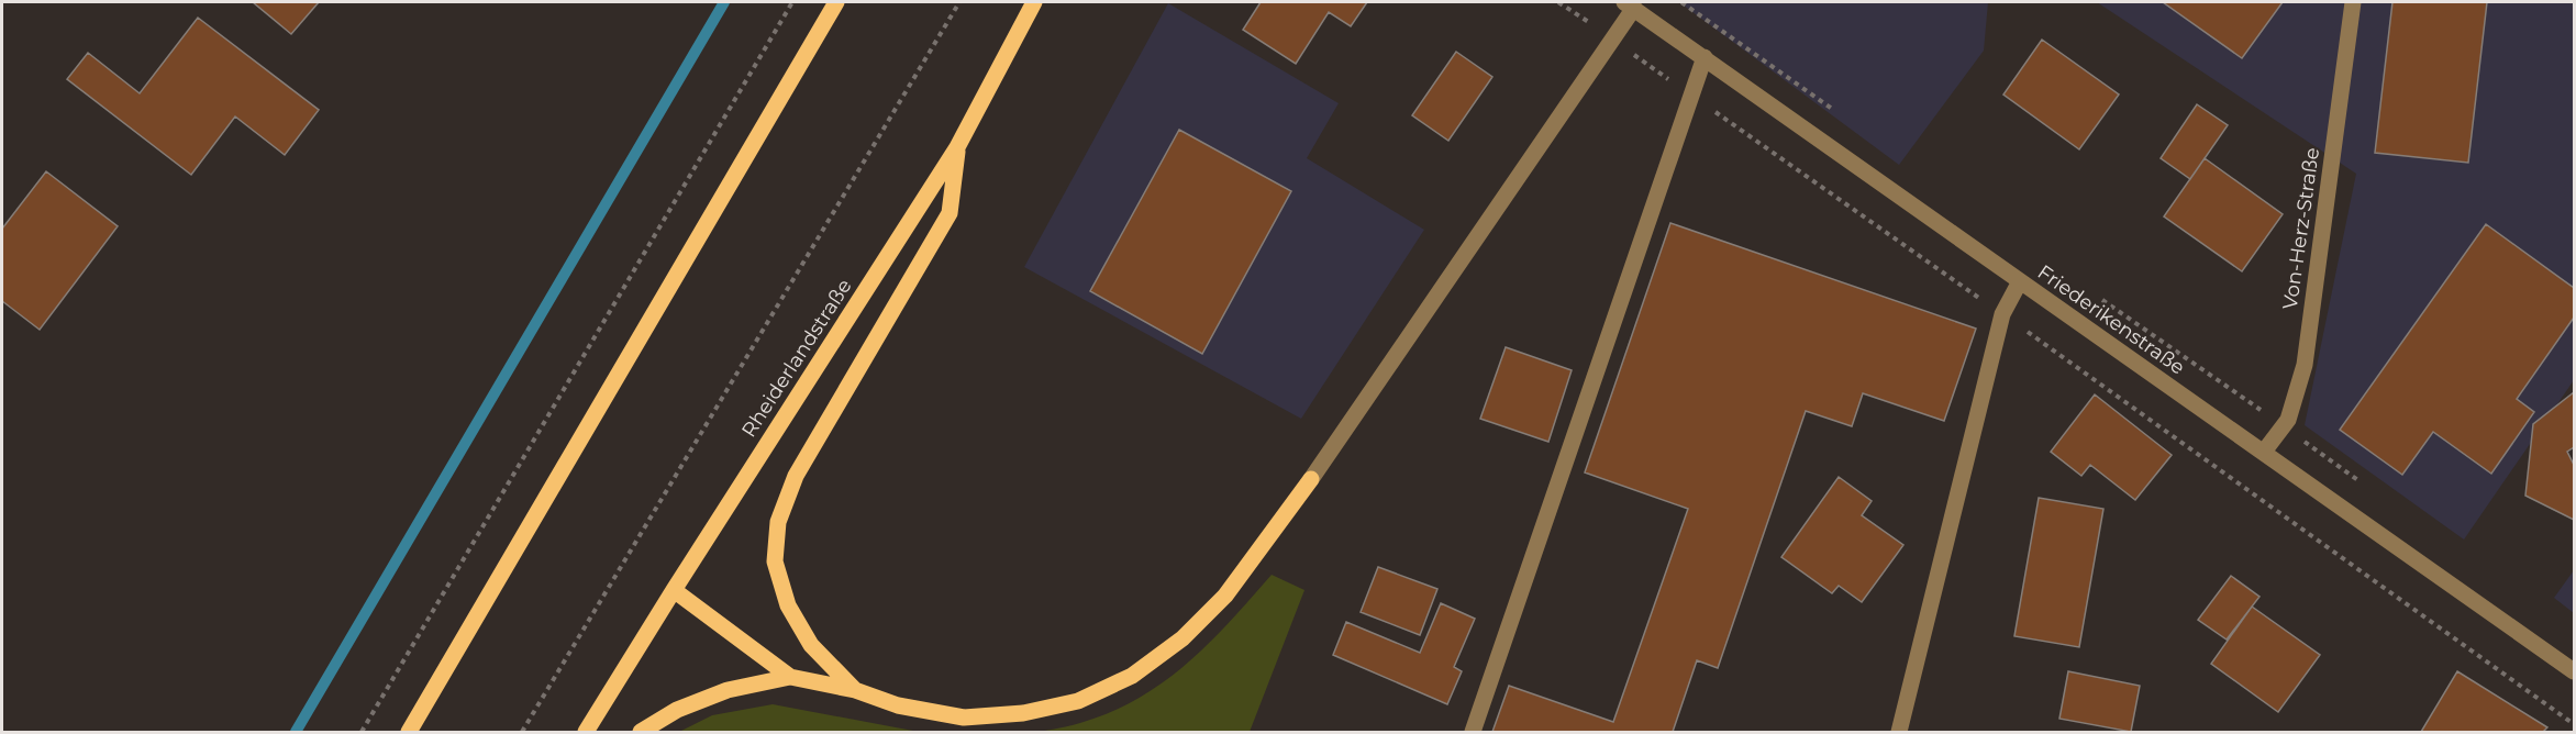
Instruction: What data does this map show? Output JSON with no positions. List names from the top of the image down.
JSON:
{
  "streets": {
    "main road": ["Rheiderlandstraße"],
    "street": ["Von-Herz-Straße", "Friederikenstraße"]
  },
  "crossings": [
    ["Von-Herz-Straße", "Friederikenstraße"]
  ]
}
